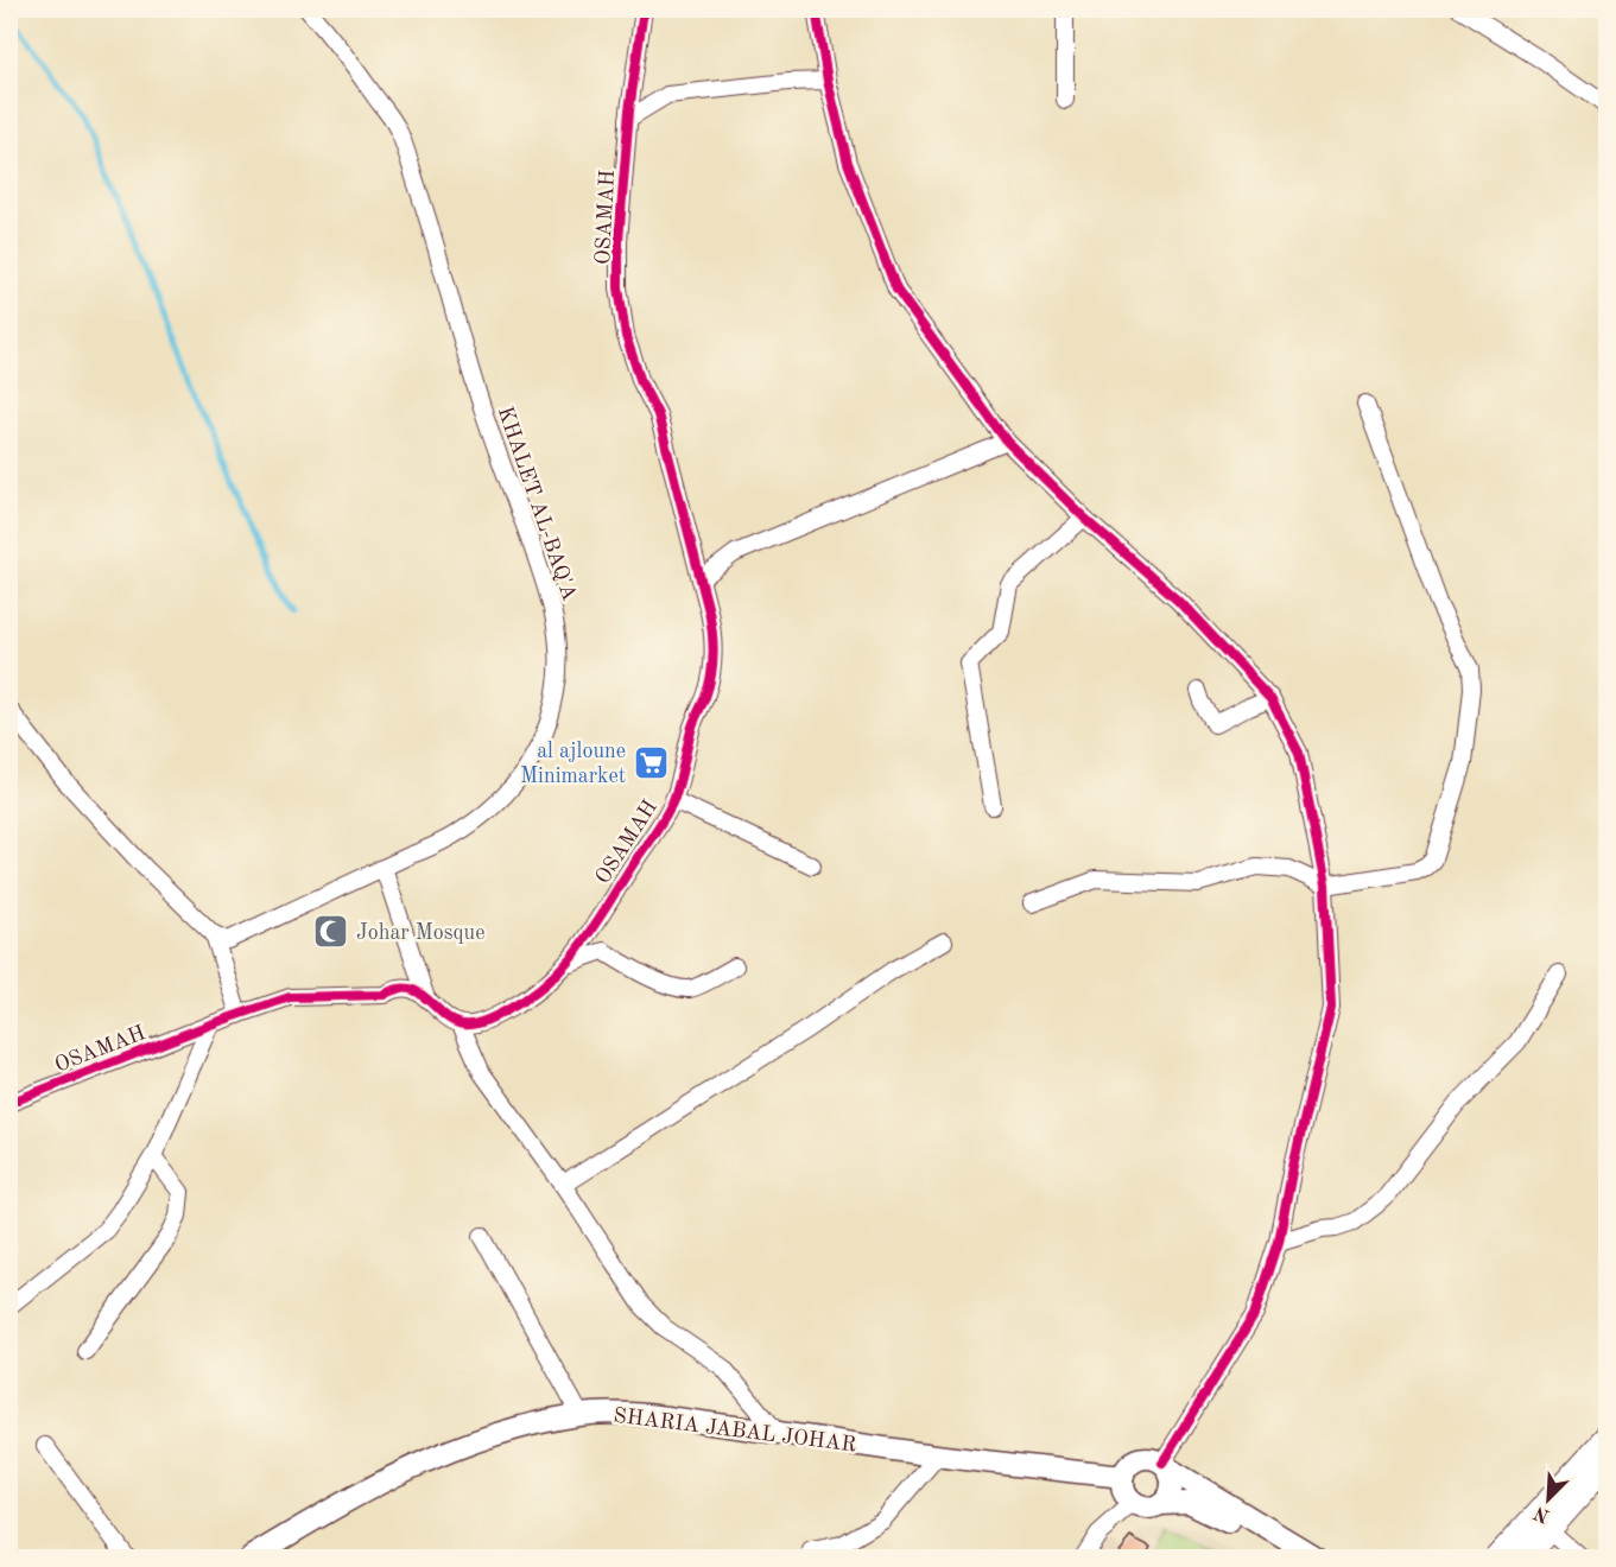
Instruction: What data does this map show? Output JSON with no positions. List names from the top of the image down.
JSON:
{
  "streets": {
    "street": ["OSAMAH", "KHALET AL-BAQ'A", "SHARIA JABAL JOHAR"]
  },
  "places": {
    "supermarket": ["al ajloune Minimarket"],
    "mosque": ["Johar Mosque"]
  },
  "north": "bottom left"
}
